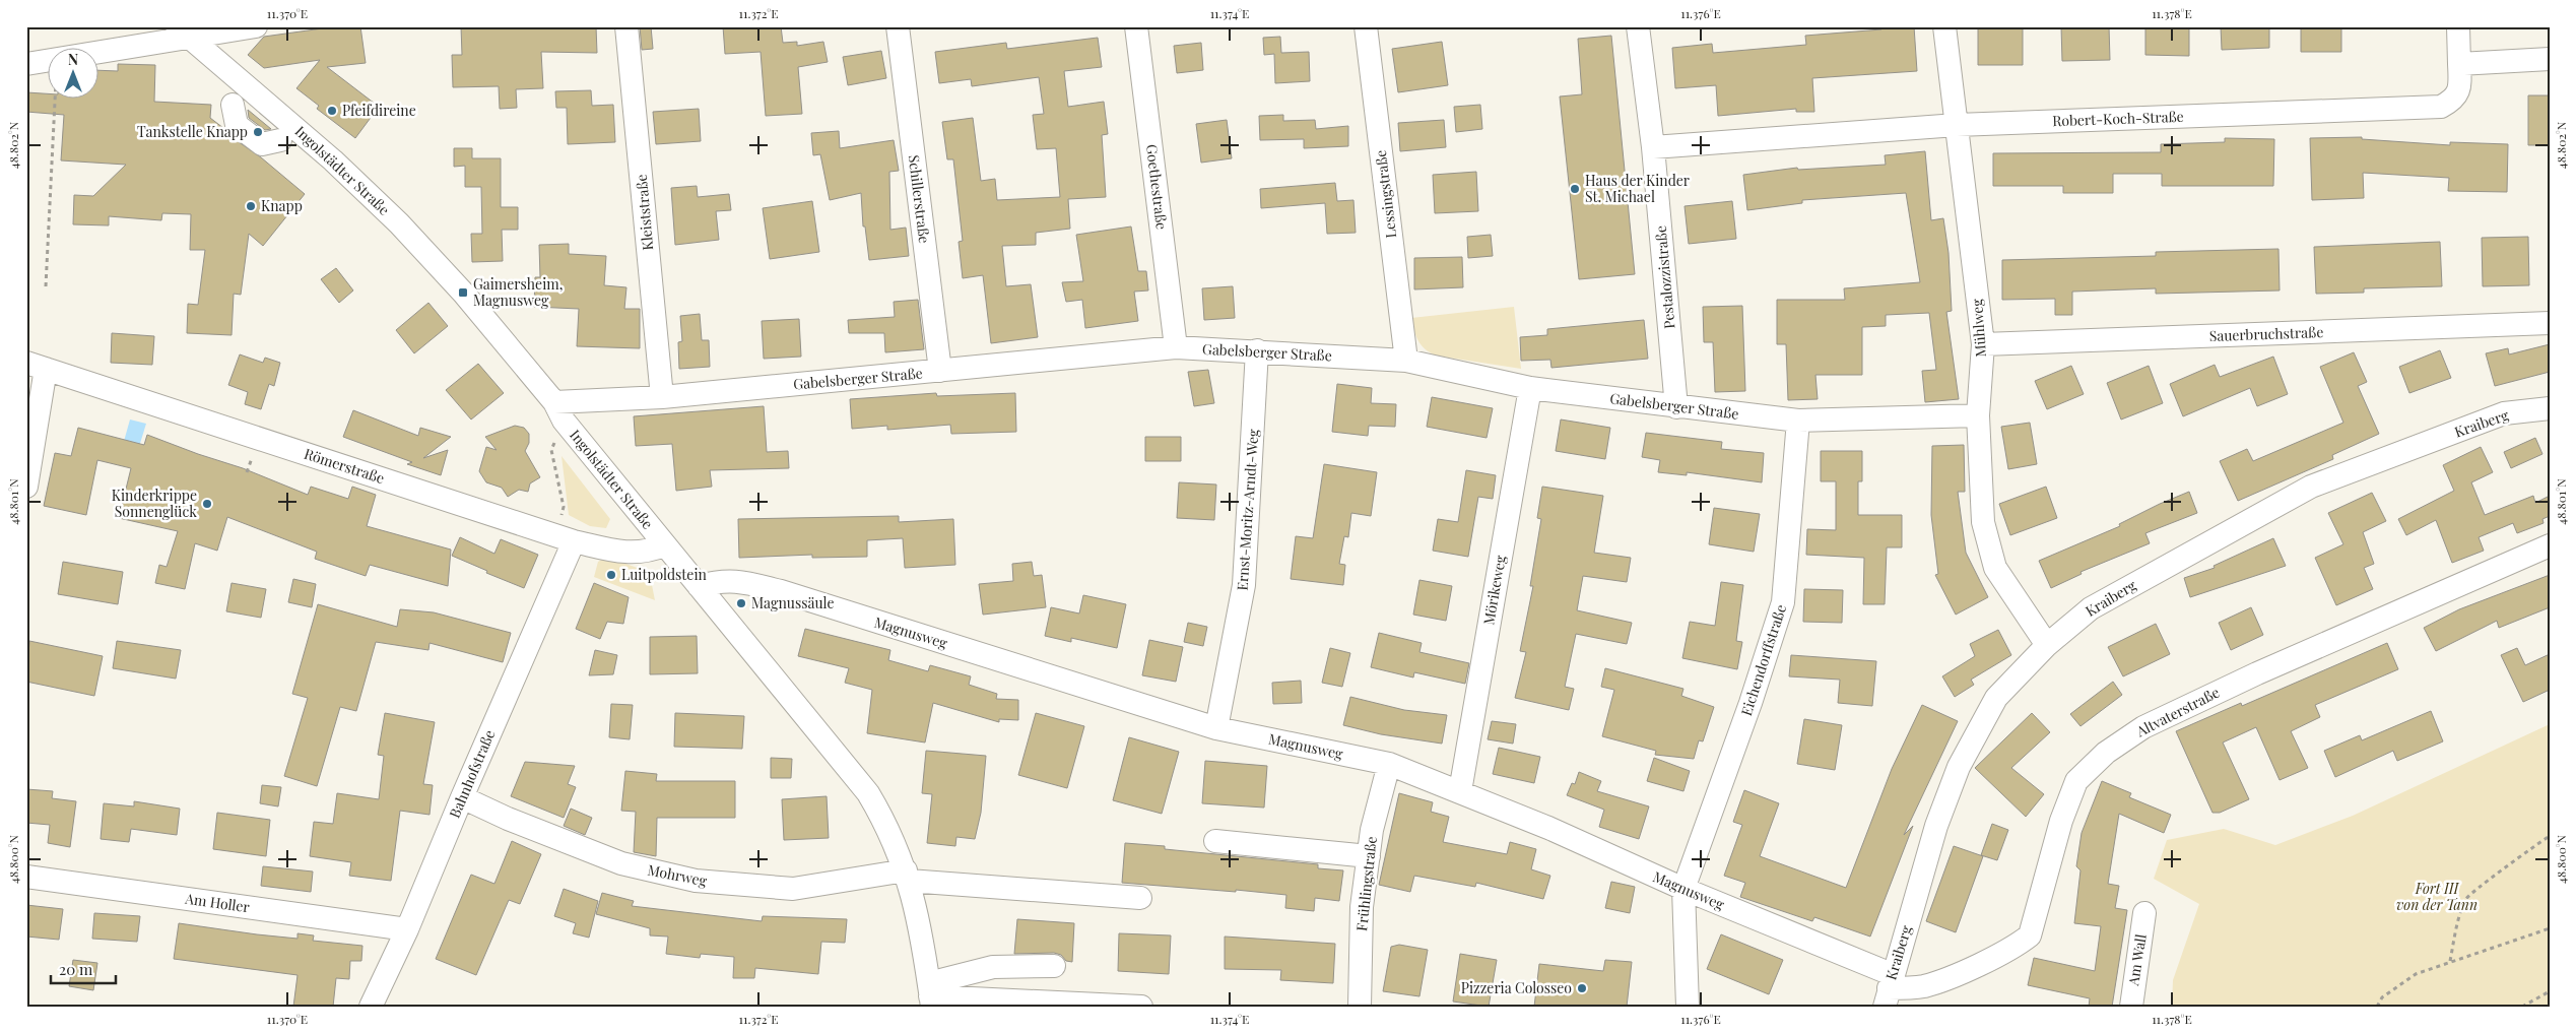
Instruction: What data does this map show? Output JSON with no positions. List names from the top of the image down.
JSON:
{
  "streets": {
    "street": [
      "Robert-Koch-Straße",
      "Ingolstädter Straße",
      "Goethestraße",
      "Lessingstraße",
      "Schillerstraße",
      "Kleiststraße",
      "Pestalozzistraße",
      "Mühlweg",
      "Sauerbruchstraße",
      "Gabelsberger Straße",
      "Kraiberg",
      "Römerstraße",
      "Ernst-Moritz-Arndt-Weg",
      "Mörikeweg",
      "Magnusweg",
      "Eichendorffstraße",
      "Altvaterstraße",
      "Bahnhofstraße",
      "Mohrweg",
      "Frühlingstraße",
      "Am Holler",
      "Am Wall"
    ]
  },
  "crossings": [
    ["Robert-Koch-Straße", "Pestalozzistraße"],
    ["Robert-Koch-Straße", "Mühlweg"],
    ["Ingolstädter Straße", "Gabelsberger Straße"],
    ["Ingolstädter Straße", "Römerstraße"],
    ["Ingolstädter Straße", "Magnusweg"],
    ["Ingolstädter Straße", "Mohrweg"],
    ["Goethestraße", "Gabelsberger Straße"],
    ["Lessingstraße", "Gabelsberger Straße"],
    ["Schillerstraße", "Gabelsberger Straße"],
    ["Kleiststraße", "Gabelsberger Straße"],
    ["Pestalozzistraße", "Gabelsberger Straße"],
    ["Mühlweg", "Sauerbruchstraße"],
    ["Mühlweg", "Gabelsberger Straße"],
    ["Mühlweg", "Kraiberg"],
    ["Gabelsberger Straße", "Ernst-Moritz-Arndt-Weg"],
    ["Gabelsberger Straße", "Mörikeweg"],
    ["Gabelsberger Straße", "Eichendorffstraße"],
    ["Kraiberg", "Magnusweg"],
    ["Kraiberg", "Altvaterstraße"],
    ["Römerstraße", "Bahnhofstraße"],
    ["Ernst-Moritz-Arndt-Weg", "Magnusweg"],
    ["Mörikeweg", "Magnusweg"],
    ["Magnusweg", "Eichendorffstraße"],
    ["Magnusweg", "Altvaterstraße"],
    ["Magnusweg", "Frühlingstraße"],
    ["Bahnhofstraße", "Mohrweg"],
    ["Bahnhofstraße", "Am Holler"]
  ],
  "parks": ["Fort III von der Tann"],
  "places": {
    "other": [
      "Pfeifdireine",
      "Tankstelle Knapp",
      "Haus der Kinder St. Michael",
      "Knapp",
      "Kinderkrippe Sonnenglück",
      "Luitpoldstein",
      "Magnussäule",
      "Pizzeria Colosseo"
    ],
    "transit": ["Gaimersheim, Magnusweg"]
  },
  "scale_bar": "20 m",
  "north": "top",
  "coordinates": [
    "11.370°E",
    "11.372°E",
    "11.374°E",
    "11.376°E",
    "11.378°E",
    "48.802°N",
    "48.801°N",
    "48.800°N"
  ]
}
